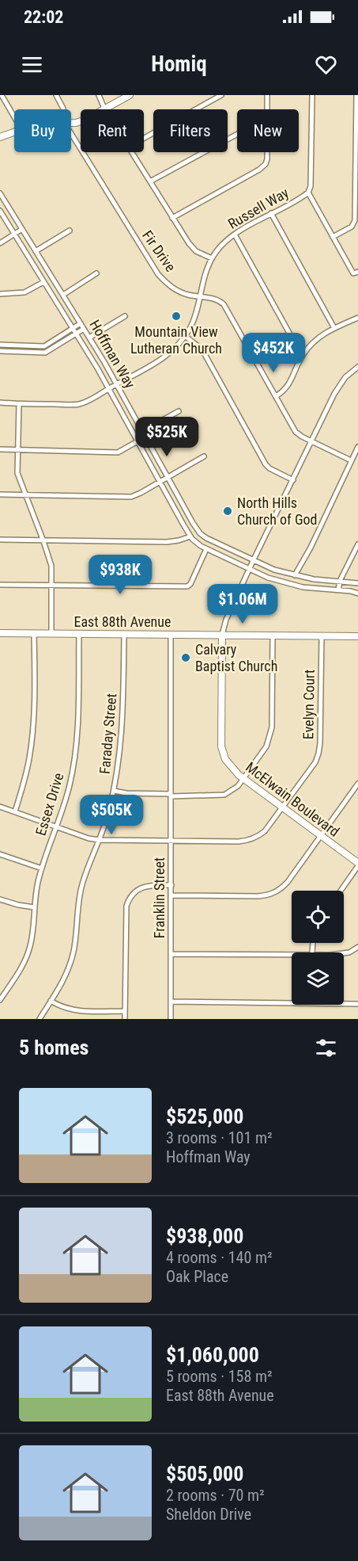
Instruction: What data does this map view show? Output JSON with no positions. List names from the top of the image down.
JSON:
{
  "streets": {
    "street": [
      "Russell Way",
      "Fir Drive",
      "Hoffman Way",
      "East 88th Avenue",
      "Evelyn Court",
      "Faraday Street",
      "McElwain Boulevard",
      "Essex Drive",
      "Franklin Street"
    ]
  },
  "crossings": [
    ["Russell Way", "Fir Drive"],
    ["Russell Way", "Hoffman Way"],
    ["East 88th Avenue", "Evelyn Court"],
    ["East 88th Avenue", "Faraday Street"],
    ["East 88th Avenue", "McElwain Boulevard"],
    ["East 88th Avenue", "Essex Drive"],
    ["East 88th Avenue", "Franklin Street"],
    ["Evelyn Court", "Faraday Street"],
    ["Evelyn Court", "McElwain Boulevard"],
    ["Evelyn Court", "Essex Drive"],
    ["Evelyn Court", "Franklin Street"]
  ],
  "places": ["Mountain View Lutheran Church", "North Hills Church of God", "Calvary Baptist Church"],
  "page": {
    "status": "22:02",
    "header": "Homiq",
    "chip": [
      "Buy",
      "Rent",
      "Filters",
      "New"
    ],
    "price": [
      "$452K",
      "$525K",
      "$938K",
      "$1.06M",
      "$505K"
    ],
    "heading": "5 homes",
    "list": [
      {
        "name": "$525,000",
        "note": "3 rooms · 101 m² · Hoffman Way"
      },
      {
        "name": "$938,000",
        "note": "4 rooms · 140 m² · Oak Place"
      },
      {
        "name": "$1,060,000",
        "note": "5 rooms · 158 m² · East 88th Avenue"
      },
      {
        "name": "$505,000",
        "note": "2 rooms · 70 m² · Sheldon Drive"
      }
    ]
  }
}
